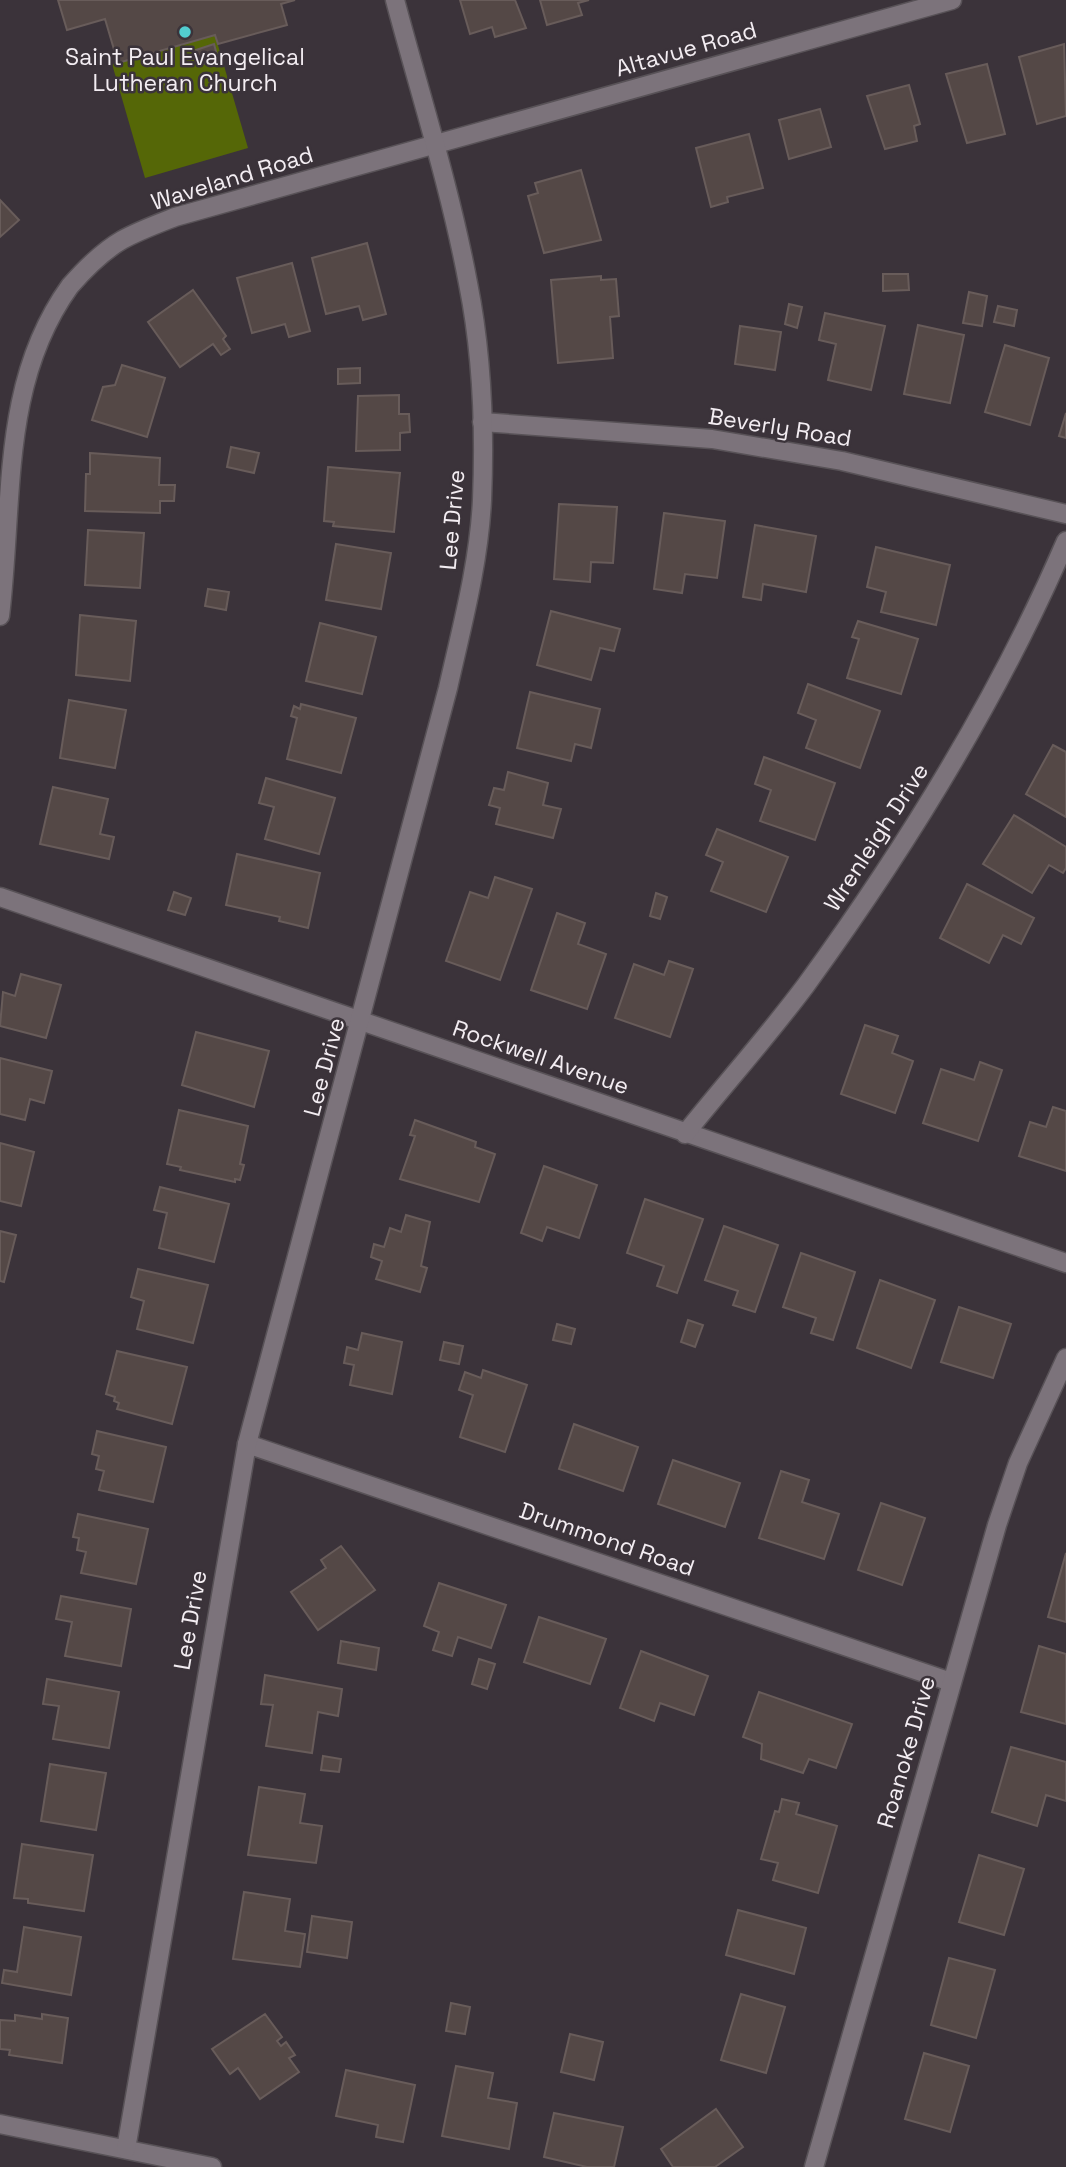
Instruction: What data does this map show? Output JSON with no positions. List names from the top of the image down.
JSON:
{
  "streets": {
    "street": [
      "Altavue Road",
      "Waveland Road",
      "Beverly Road",
      "Lee Drive",
      "Wrenleigh Drive",
      "Rockwell Avenue",
      "Drummond Road",
      "Roanoke Drive"
    ]
  },
  "crossings": [
    ["Altavue Road", "Waveland Road"],
    ["Altavue Road", "Lee Drive"],
    ["Waveland Road", "Lee Drive"],
    ["Beverly Road", "Lee Drive"],
    ["Lee Drive", "Rockwell Avenue"],
    ["Lee Drive", "Drummond Road"],
    ["Wrenleigh Drive", "Rockwell Avenue"],
    ["Drummond Road", "Roanoke Drive"]
  ],
  "places": ["Saint Paul Evangelical Lutheran Church"]
}
